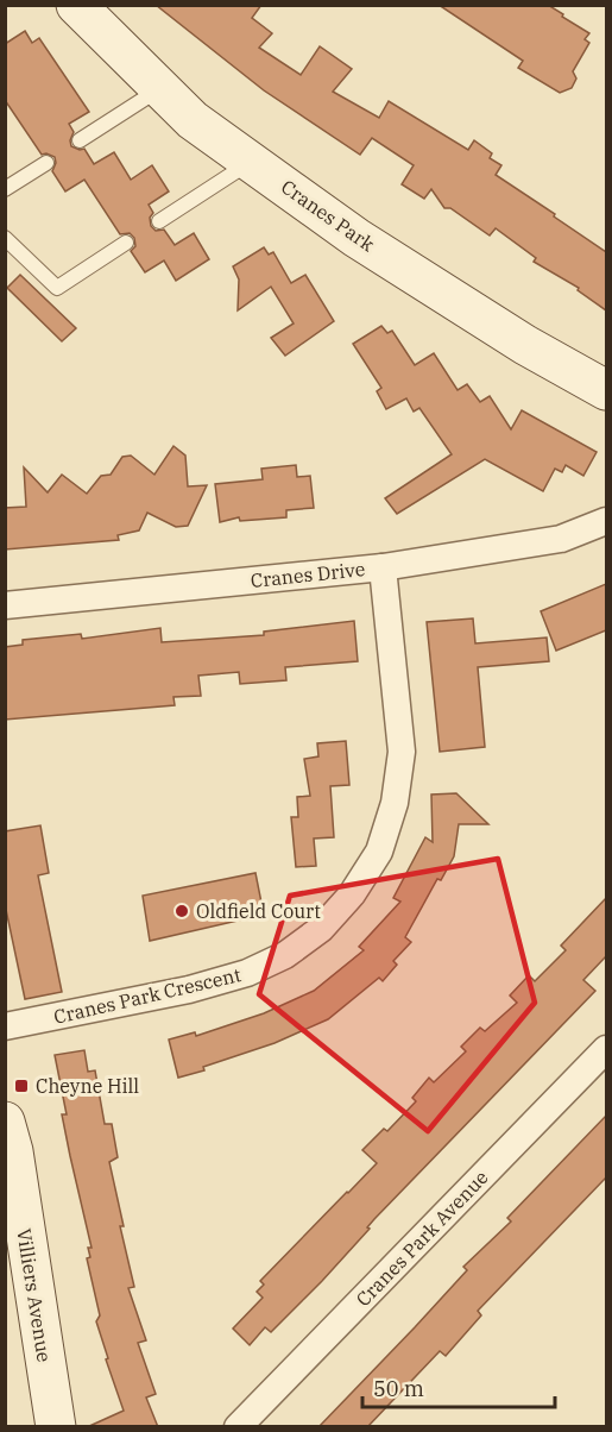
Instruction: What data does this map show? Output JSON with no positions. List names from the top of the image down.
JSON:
{
  "streets": {
    "street": [
      "Cranes Park",
      "Cranes Drive",
      "Cranes Park Crescent",
      "Cranes Park Avenue",
      "Villiers Avenue"
    ]
  },
  "crossings": [
    ["Cranes Drive", "Cranes Park Crescent"]
  ],
  "places": {
    "other": ["Oldfield Court"],
    "transit": ["Cheyne Hill"]
  },
  "scale_bar": "50 m"
}
